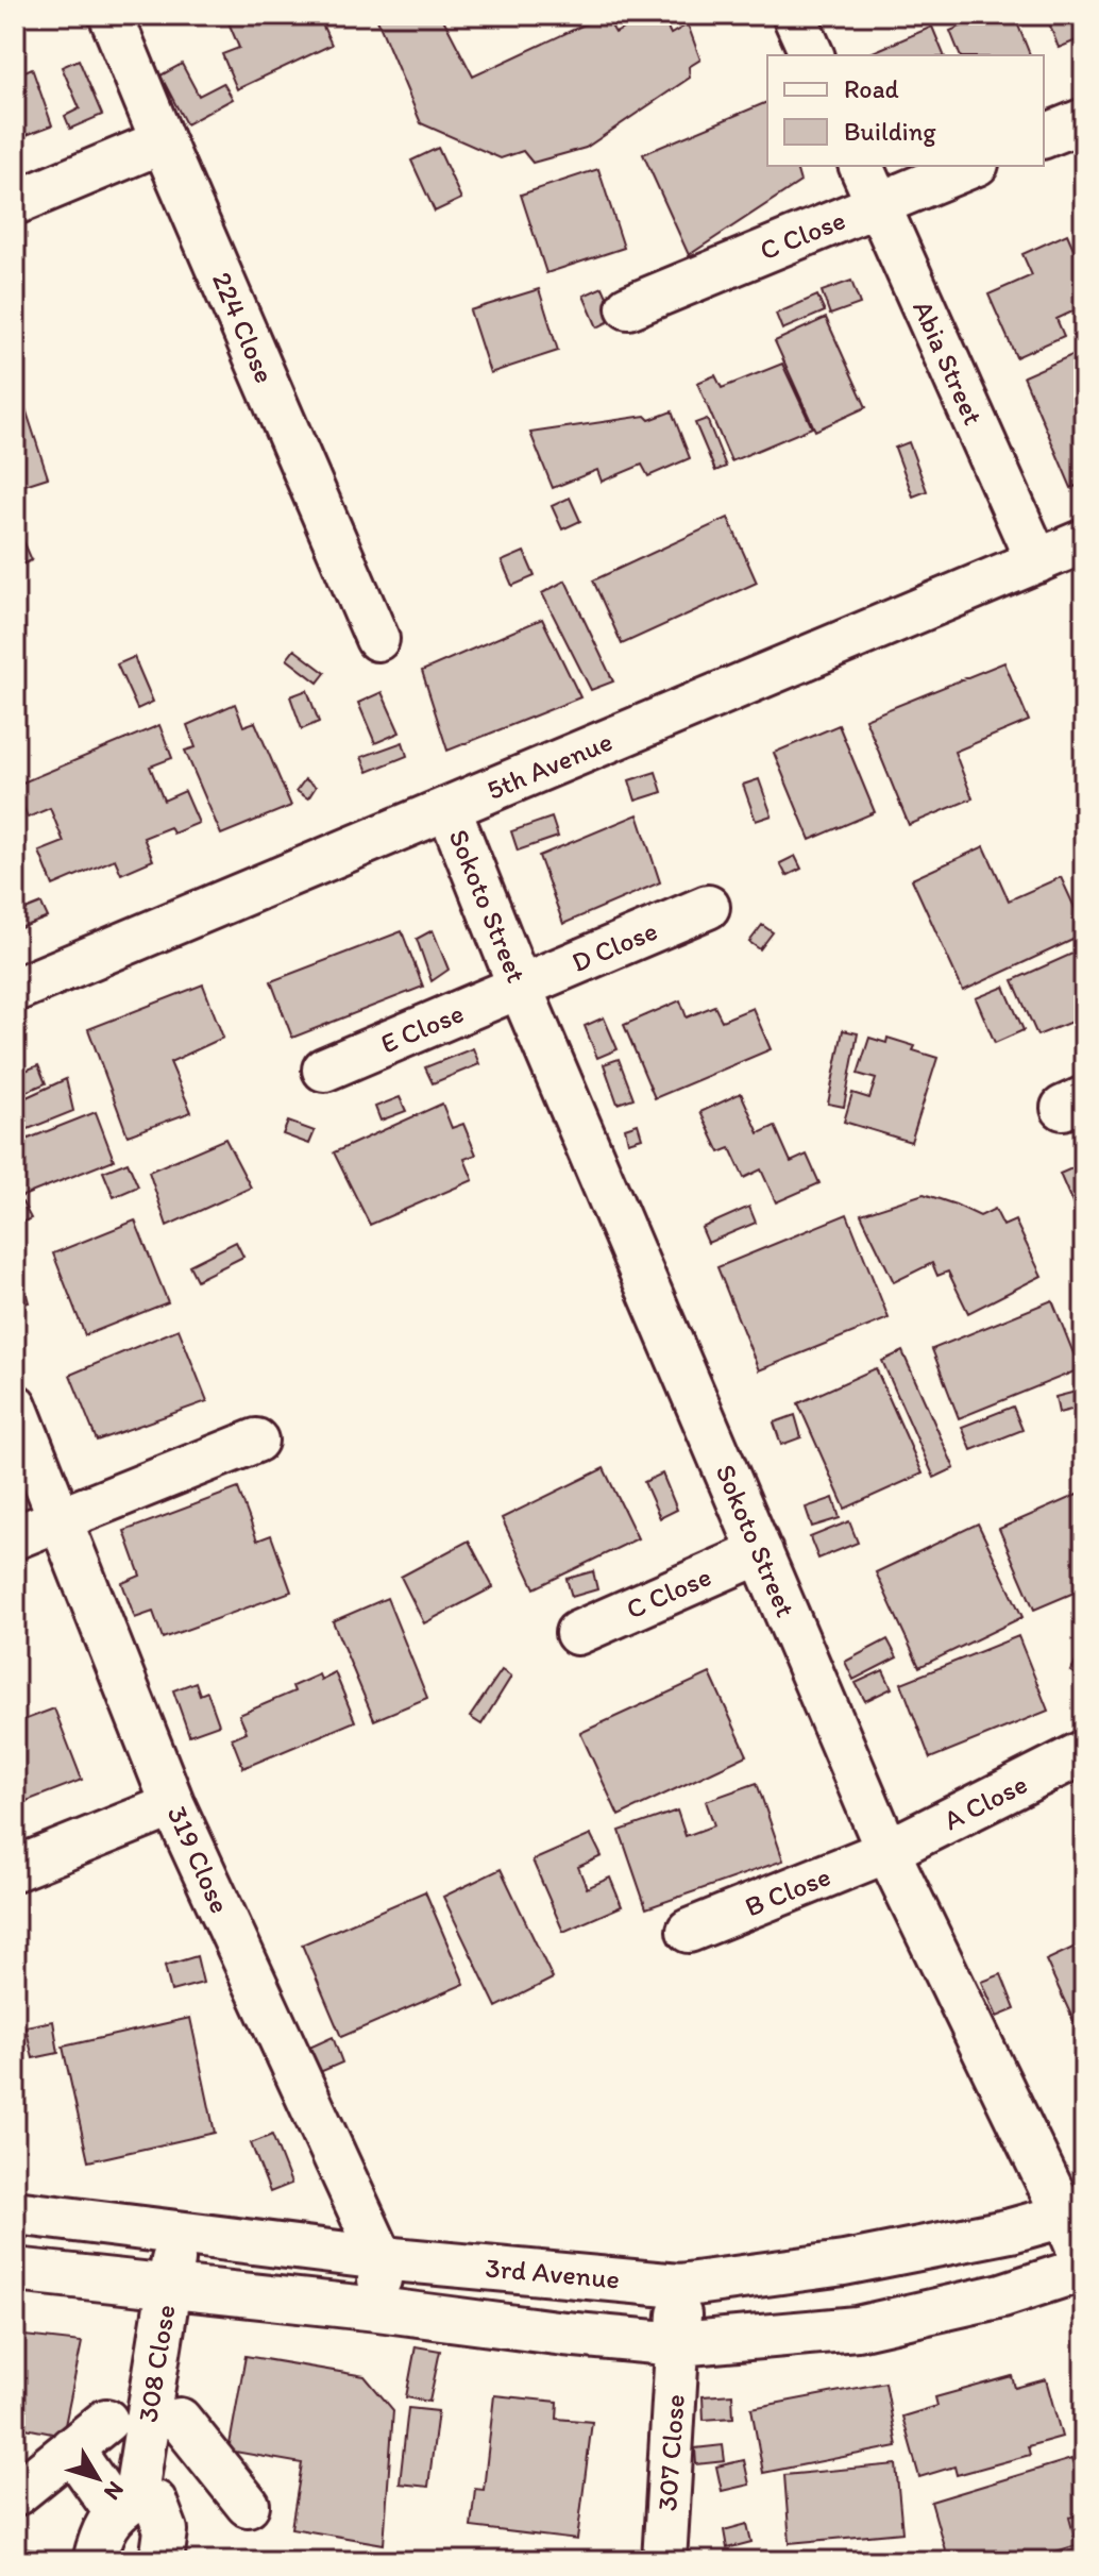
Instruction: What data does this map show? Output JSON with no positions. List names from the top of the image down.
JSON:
{
  "streets": {
    "street": [
      "C Close",
      "224 Close",
      "Abia Street",
      "5th Avenue",
      "Sokoto Street",
      "D Close",
      "E Close",
      "A Close",
      "319 Close",
      "B Close",
      "3rd Avenue",
      "308 Close",
      "307 Close"
    ]
  },
  "crossings": [
    ["C Close", "Abia Street"],
    ["C Close", "Sokoto Street"],
    ["Abia Street", "5th Avenue"],
    ["5th Avenue", "Sokoto Street"],
    ["Sokoto Street", "D Close"],
    ["Sokoto Street", "E Close"],
    ["Sokoto Street", "A Close"],
    ["Sokoto Street", "B Close"],
    ["Sokoto Street", "3rd Avenue"],
    ["D Close", "E Close"],
    ["A Close", "B Close"],
    ["319 Close", "3rd Avenue"],
    ["3rd Avenue", "308 Close"],
    ["3rd Avenue", "307 Close"]
  ],
  "legend": ["Road", "Building"],
  "north": "bottom right"
}
